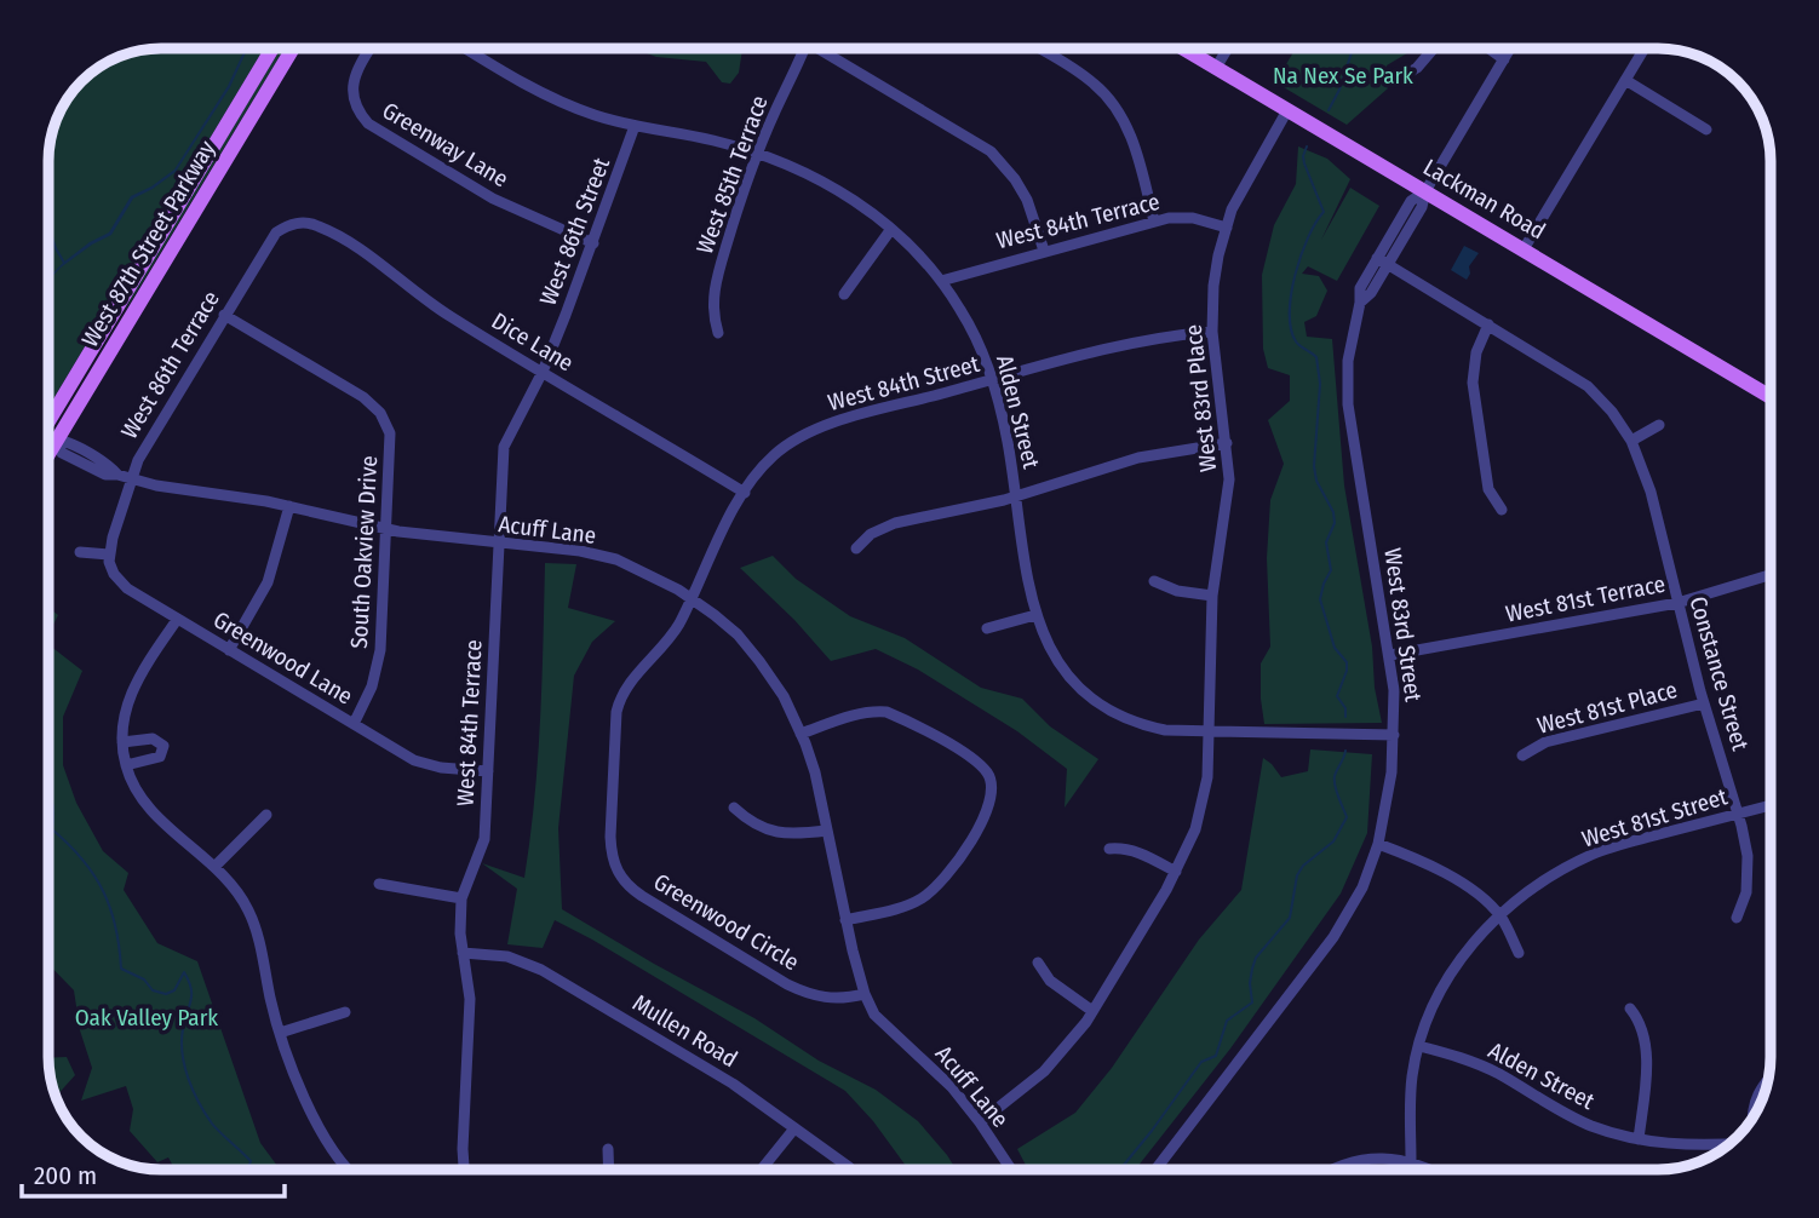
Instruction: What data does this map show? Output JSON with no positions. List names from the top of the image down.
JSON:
{
  "streets": {
    "main road": ["Lackman Road", "West 87th Street Parkway"],
    "street": [
      "Greenway Lane",
      "West 85th Terrace",
      "West 84th Terrace",
      "West 86th Street",
      "Dice Lane",
      "West 86th Terrace",
      "West 84th Street",
      "West 83rd Place",
      "Alden Street",
      "Acuff Lane",
      "South Oakview Drive",
      "West 81st Terrace",
      "West 83rd Street",
      "Greenwood Lane",
      "Constance Street",
      "West 81st Place",
      "West 81st Street",
      "Greenwood Circle",
      "Mullen Road"
    ]
  },
  "crossings": [
    ["Greenway Lane", "West 86th Street"],
    ["West 85th Terrace", "Alden Street"],
    ["Lackman Road", "West 83rd Place"],
    ["Lackman Road", "West 83rd Street"],
    ["West 84th Terrace", "West 86th Street"],
    ["West 84th Terrace", "West 83rd Place"],
    ["West 84th Terrace", "Alden Street"],
    ["West 84th Terrace", "Acuff Lane"],
    ["West 84th Terrace", "Greenwood Lane"],
    ["West 84th Terrace", "Mullen Road"],
    ["West 86th Street", "Dice Lane"],
    ["West 86th Street", "Alden Street"],
    ["West 86th Street", "Acuff Lane"],
    ["West 87th Street Parkway", "Acuff Lane"],
    ["Dice Lane", "West 86th Terrace"],
    ["Dice Lane", "West 84th Street"],
    ["West 86th Terrace", "Acuff Lane"],
    ["West 86th Terrace", "South Oakview Drive"],
    ["West 86th Terrace", "Greenwood Lane"],
    ["West 84th Street", "West 83rd Place"],
    ["West 84th Street", "Alden Street"],
    ["West 84th Street", "Acuff Lane"],
    ["West 84th Street", "Greenwood Circle"],
    ["West 83rd Place", "Alden Street"],
    ["West 83rd Place", "Acuff Lane"],
    ["Alden Street", "West 83rd Street"],
    ["Alden Street", "West 81st Street"],
    ["Acuff Lane", "South Oakview Drive"],
    ["Acuff Lane", "Greenwood Circle"],
    ["South Oakview Drive", "Greenwood Lane"],
    ["West 81st Terrace", "West 83rd Street"],
    ["West 81st Terrace", "Constance Street"],
    ["West 83rd Street", "Constance Street"],
    ["Constance Street", "West 81st Place"],
    ["Constance Street", "West 81st Street"]
  ],
  "parks": ["Na Nex Se Park", "Oak Valley Park"],
  "scale_bar": "200 m"
}
